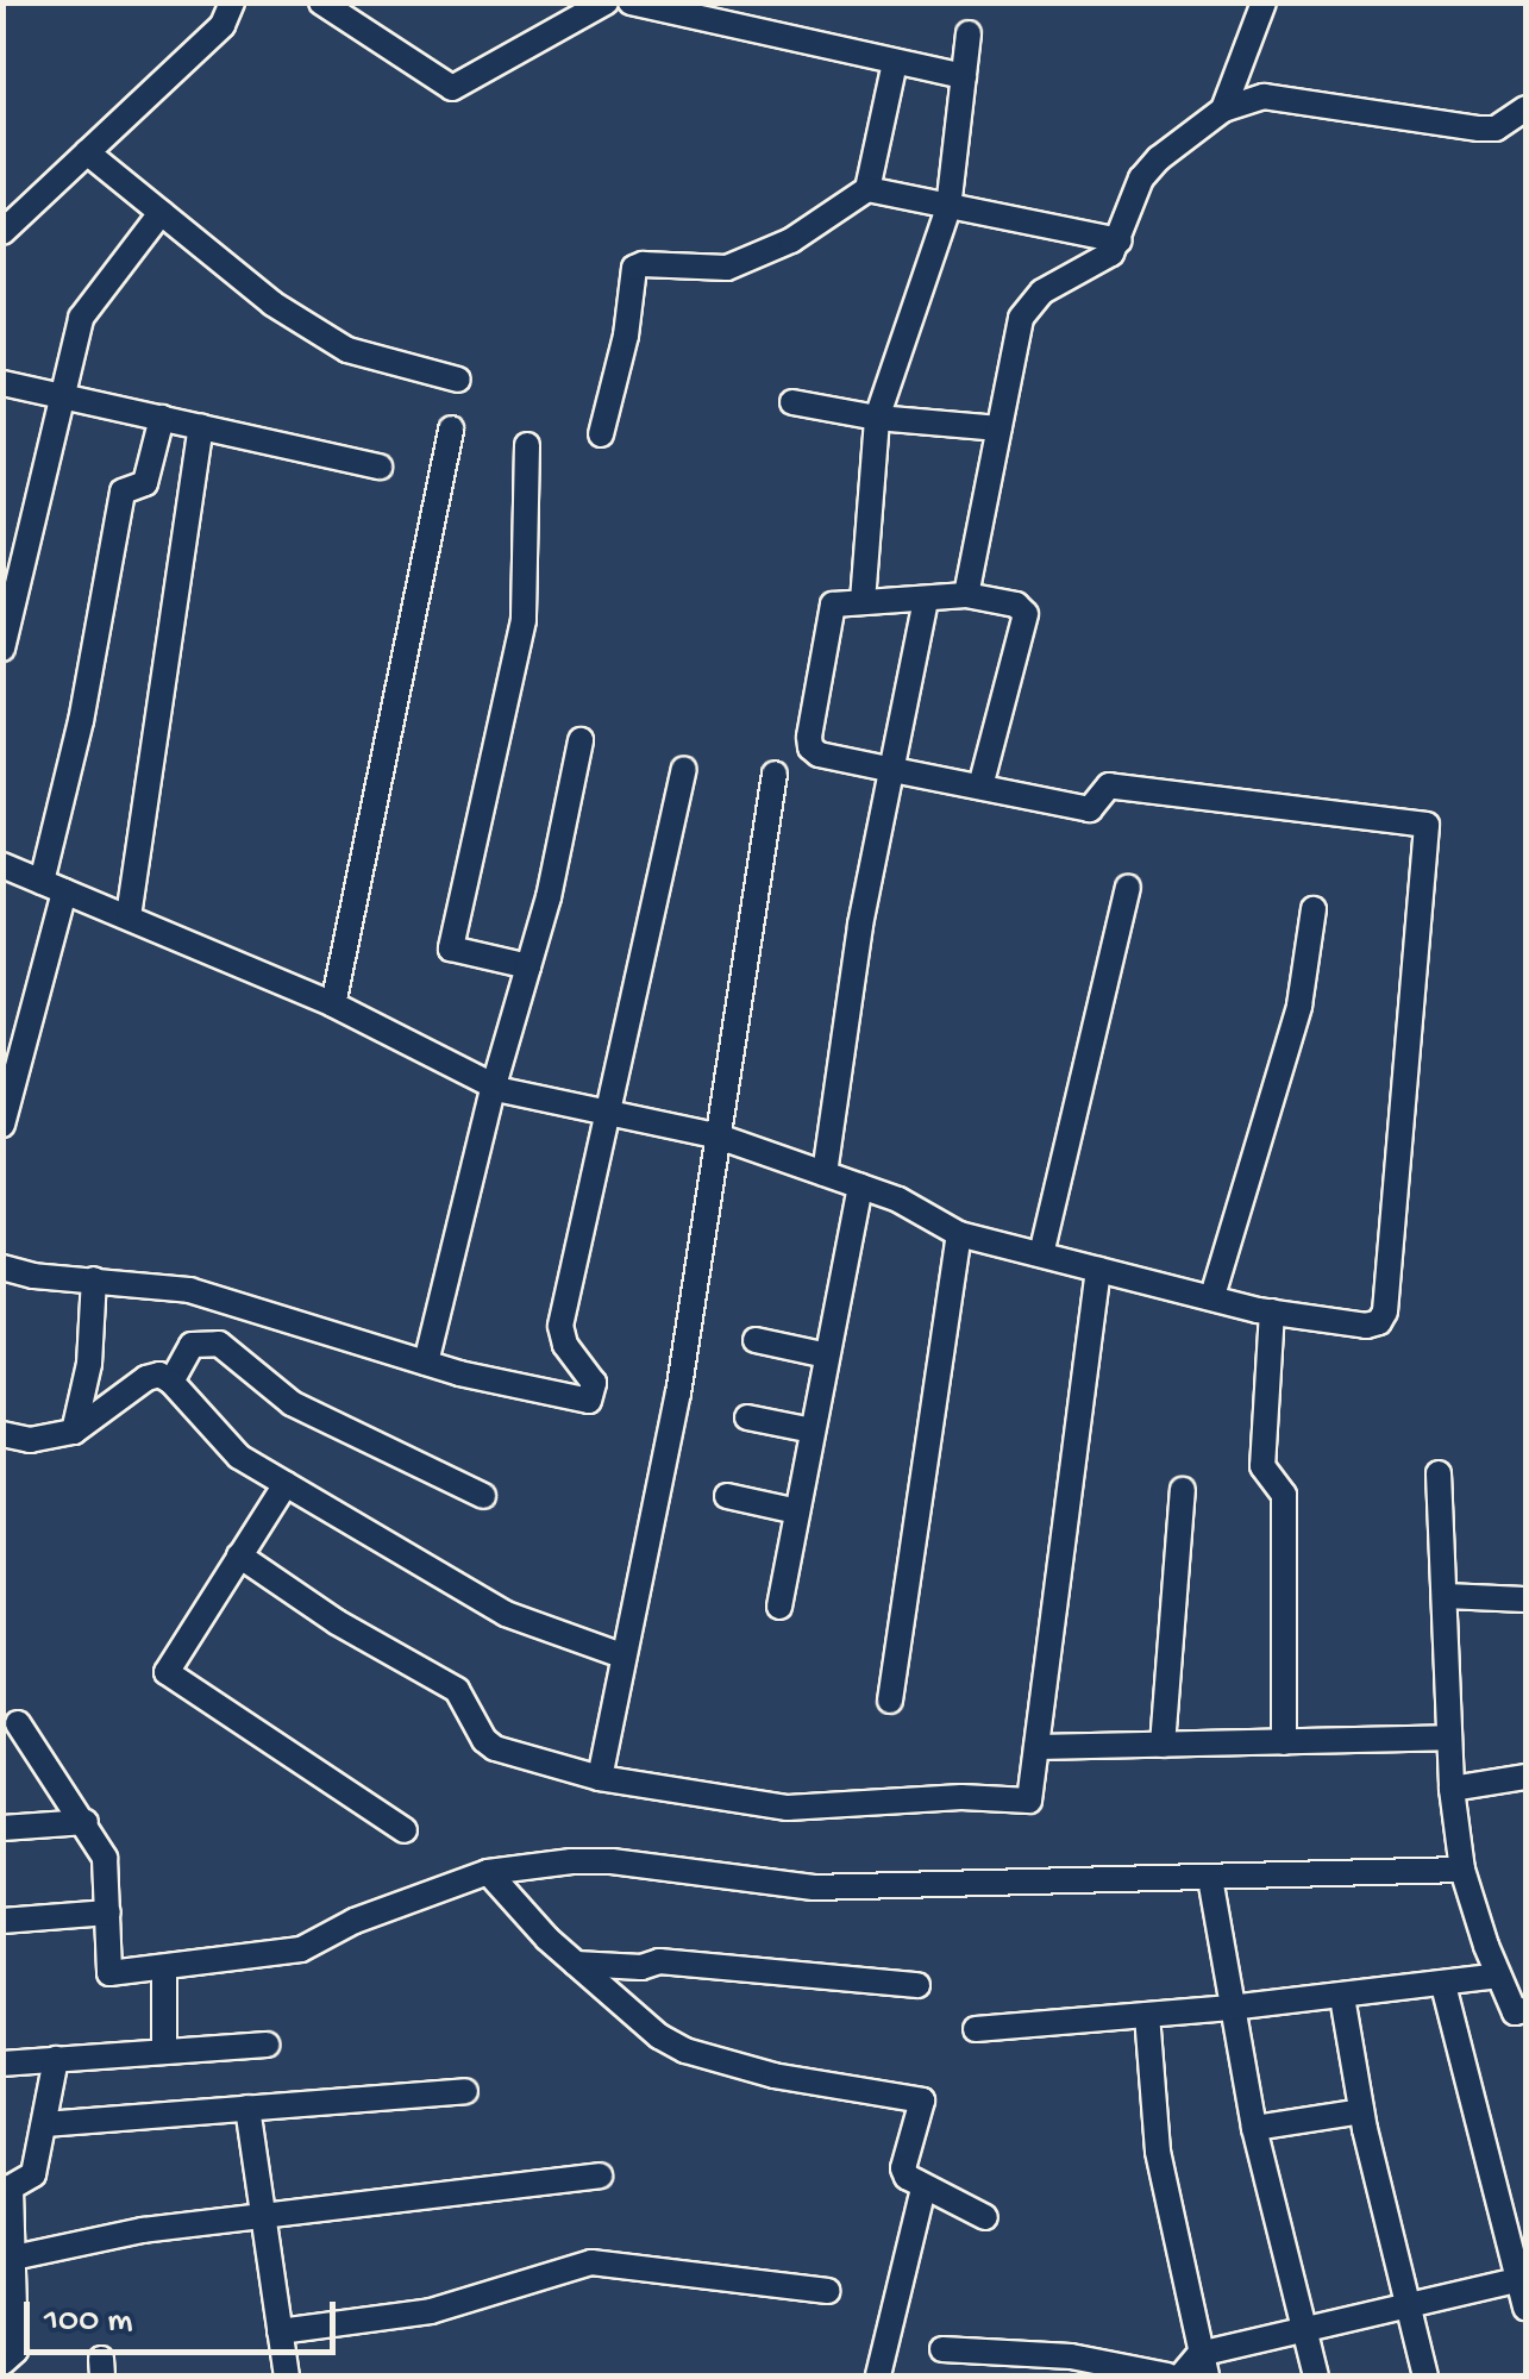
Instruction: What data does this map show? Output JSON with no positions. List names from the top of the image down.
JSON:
{
  "scale_bar": "100 m"
}
